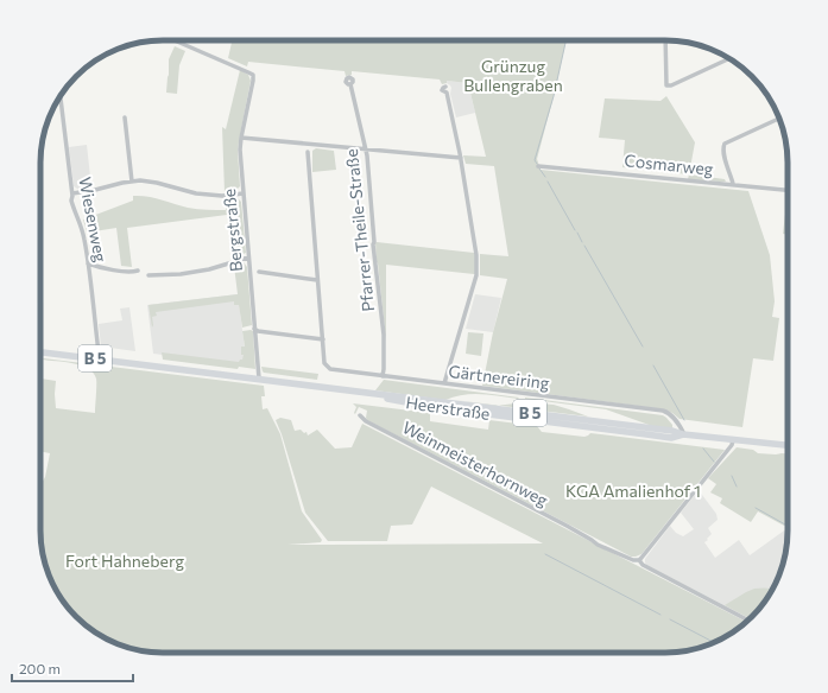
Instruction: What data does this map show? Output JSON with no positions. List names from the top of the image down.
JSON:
{
  "streets": {
    "main road": ["B 5", "Heerstraße"],
    "street": [
      "Cosmarweg",
      "Wiesenweg",
      "Bergstraße",
      "Pfarrer-Theile-Straße",
      "Gärtnereiring",
      "Weinmeisterhornweg"
    ]
  },
  "crossings": [
    ["Wiesenweg", "Heerstraße"],
    ["Bergstraße", "Heerstraße"],
    ["Pfarrer-Theile-Straße", "Gärtnereiring"],
    ["Gärtnereiring", "Heerstraße"]
  ],
  "parks": ["Grünzug Bullengraben", "KGA Amalienhof 1", "Fort Hahneberg"],
  "scale_bar": "200 m"
}
